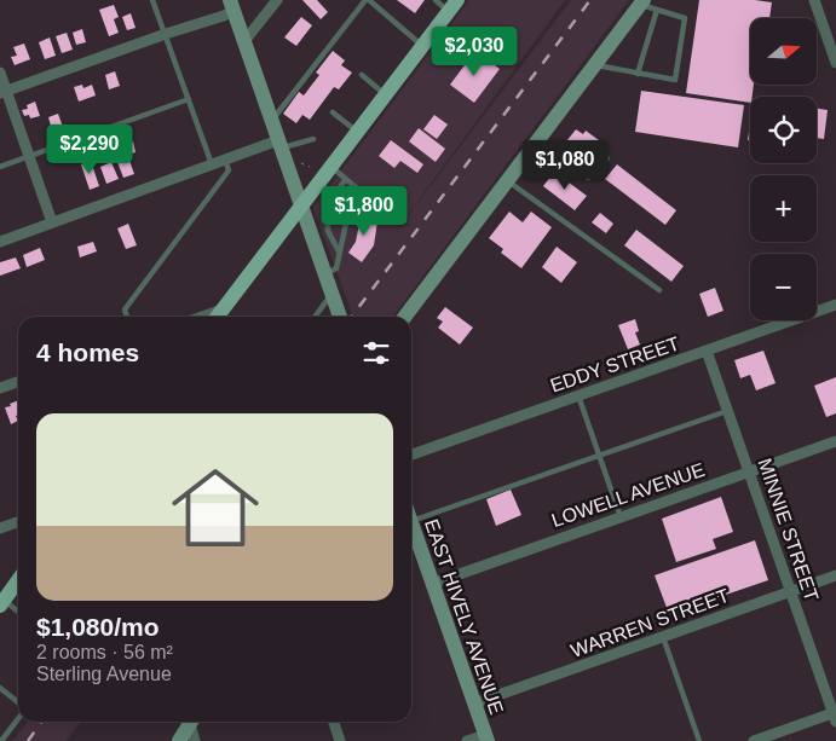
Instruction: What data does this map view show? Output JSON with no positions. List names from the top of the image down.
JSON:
{
  "streets": {
    "street": [
      "EDDY STREET",
      "LOWELL AVENUE",
      "MINNIE STREET",
      "EAST HIVELY AVENUE",
      "WARREN STREET"
    ]
  },
  "crossings": [
    ["EDDY STREET", "MINNIE STREET"],
    ["LOWELL AVENUE", "MINNIE STREET"],
    ["LOWELL AVENUE", "EAST HIVELY AVENUE"],
    ["MINNIE STREET", "WARREN STREET"],
    ["EAST HIVELY AVENUE", "WARREN STREET"]
  ],
  "north": "right",
  "page": {
    "map_buttons": ["+", "−"],
    "price": [
      "$2,030",
      "$2,290",
      "$1,080",
      "$1,800"
    ],
    "heading": "4 homes",
    "list": [
      {
        "name": "$1,080/mo",
        "note": "2 rooms · 56 m² · Sterling Avenue"
      }
    ]
  }
}
